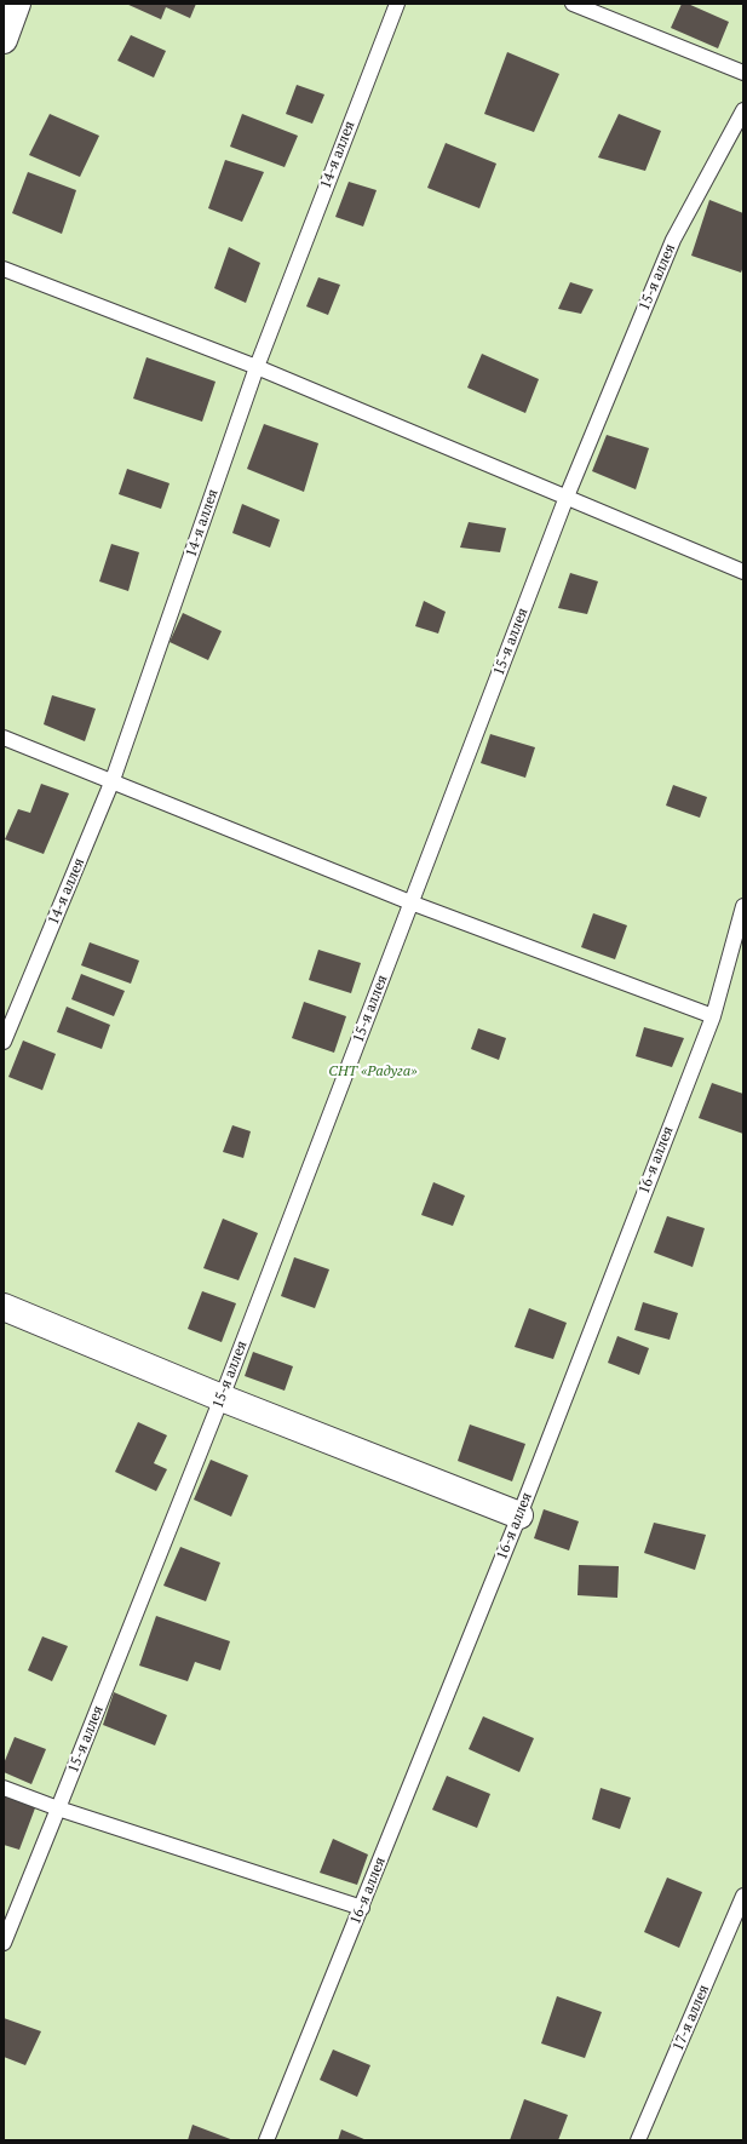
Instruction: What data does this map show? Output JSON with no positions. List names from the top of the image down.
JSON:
{
  "streets": {
    "lane": [
      "14-я аллея",
      "15-я аллея",
      "16-я аллея",
      "17-я аллея"
    ]
  },
  "parks": ["СНТ «Радуга»"]
}
